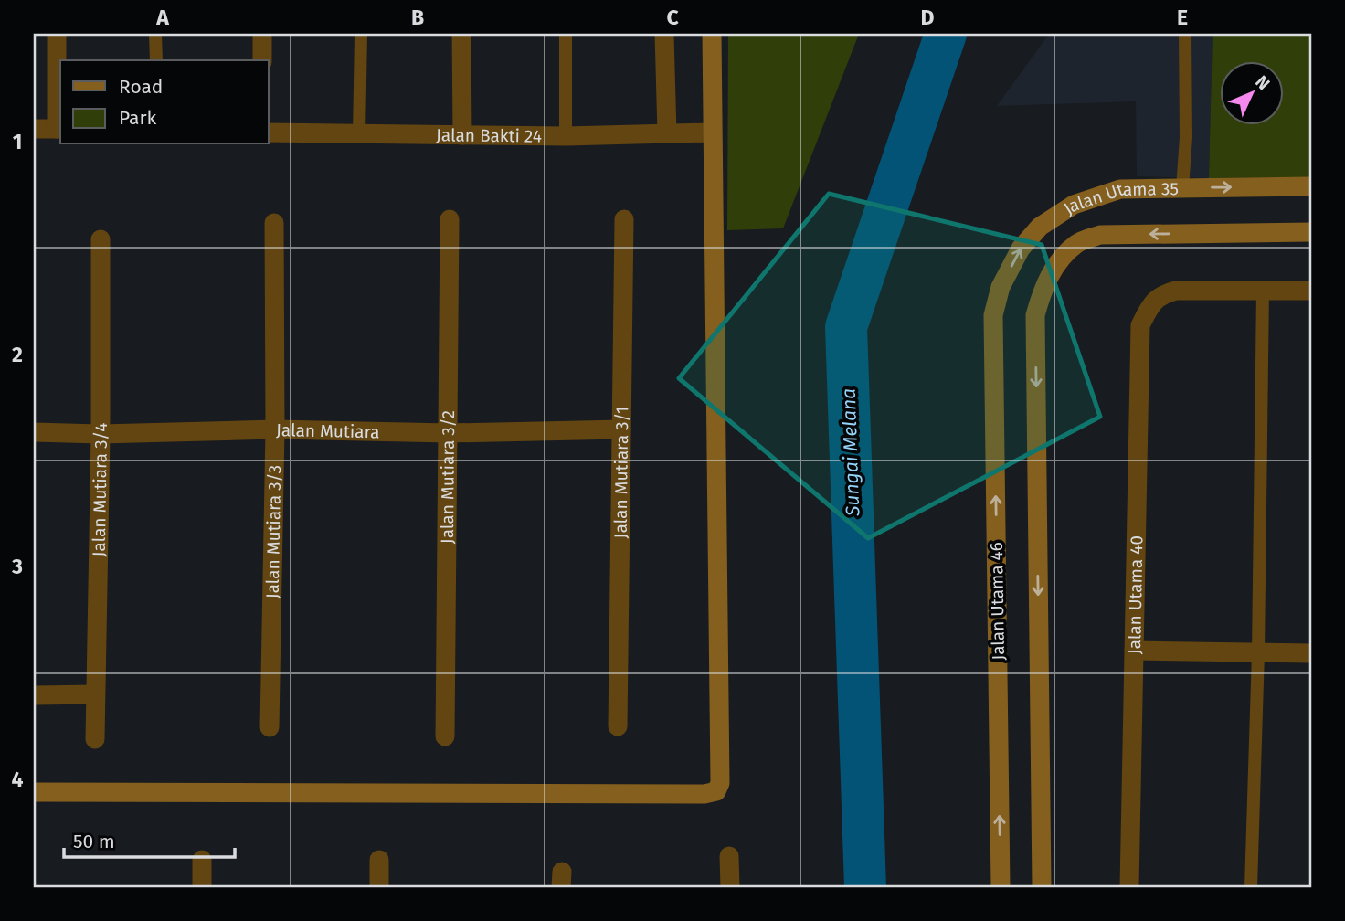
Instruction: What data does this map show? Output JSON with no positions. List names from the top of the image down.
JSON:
{
  "streets": {
    "street": [
      "Jalan Bakti 24",
      "Jalan Utama 35",
      "Jalan Mutiara",
      "Jalan Mutiara 3/1",
      "Jalan Mutiara 3/2",
      "Jalan Mutiara 3/4",
      "Jalan Mutiara 3/3",
      "Jalan Utama 40",
      "Jalan Utama 46"
    ]
  },
  "crossings": [
    ["Jalan Utama 35", "Jalan Utama 46"],
    ["Jalan Mutiara", "Jalan Mutiara 3/1"],
    ["Jalan Mutiara", "Jalan Mutiara 3/2"],
    ["Jalan Mutiara", "Jalan Mutiara 3/4"],
    ["Jalan Mutiara", "Jalan Mutiara 3/3"]
  ],
  "one_way": ["Jalan Utama 46"],
  "water": ["Sungai Melana"],
  "legend": ["Road", "Park"],
  "scale_bar": "50 m",
  "north": "top right",
  "grid": {
    "columns": [
      "A",
      "B",
      "C",
      "D",
      "E"
    ],
    "rows": [
      "1",
      "2",
      "3",
      "4"
    ]
  }
}
